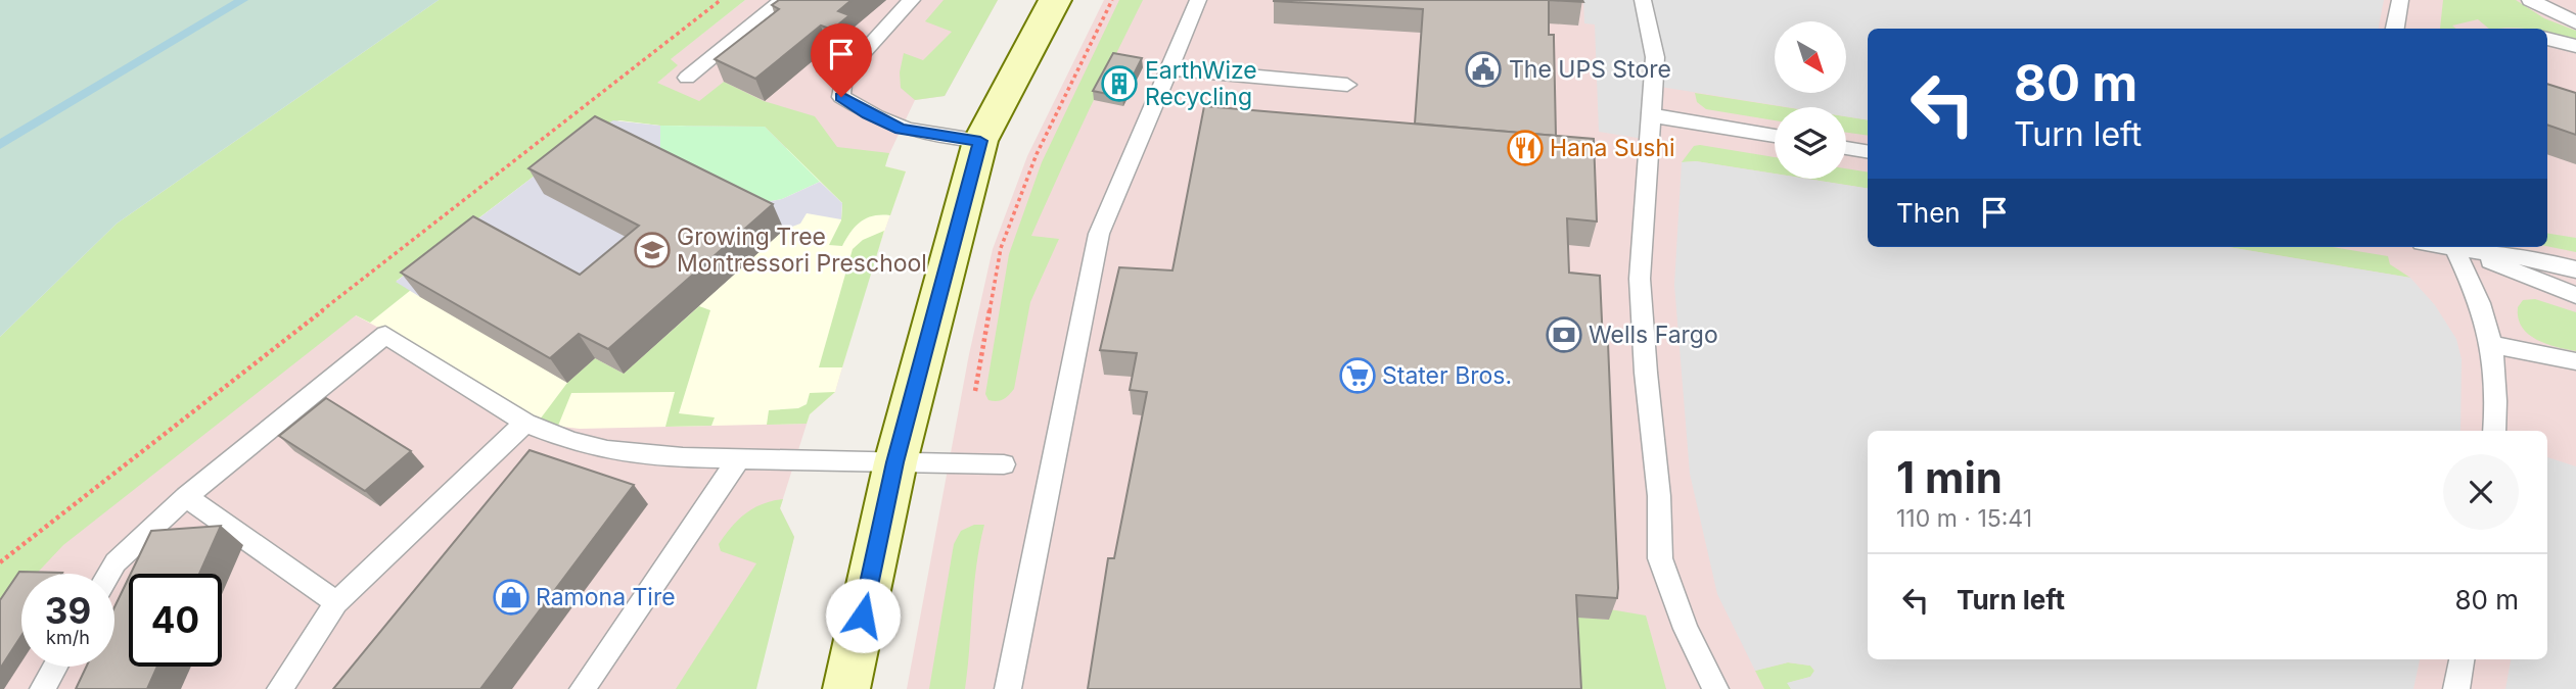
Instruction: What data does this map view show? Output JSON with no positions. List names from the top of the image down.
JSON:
{
  "places": {
    "public building": ["The UPS Store"],
    "building": ["EarthWize Recycling"],
    "restaurant": ["Hana Sushi"],
    "school or university": ["Growing Tree Montressori Preschool"],
    "bank": ["Wells Fargo"],
    "supermarket": ["Stater Bros."],
    "shop": ["Ramona Tire"]
  },
  "north": "bottom right",
  "page": {
    "turn": ["80 m", "Turn left"],
    "then": "Then",
    "heading": ["1 min", "110 m · 15:41"],
    "list": [
      {
        "name": "Turn left",
        "value": "80 m"
      }
    ],
    "speed": "39 km/h",
    "limit": "40"
  }
}
